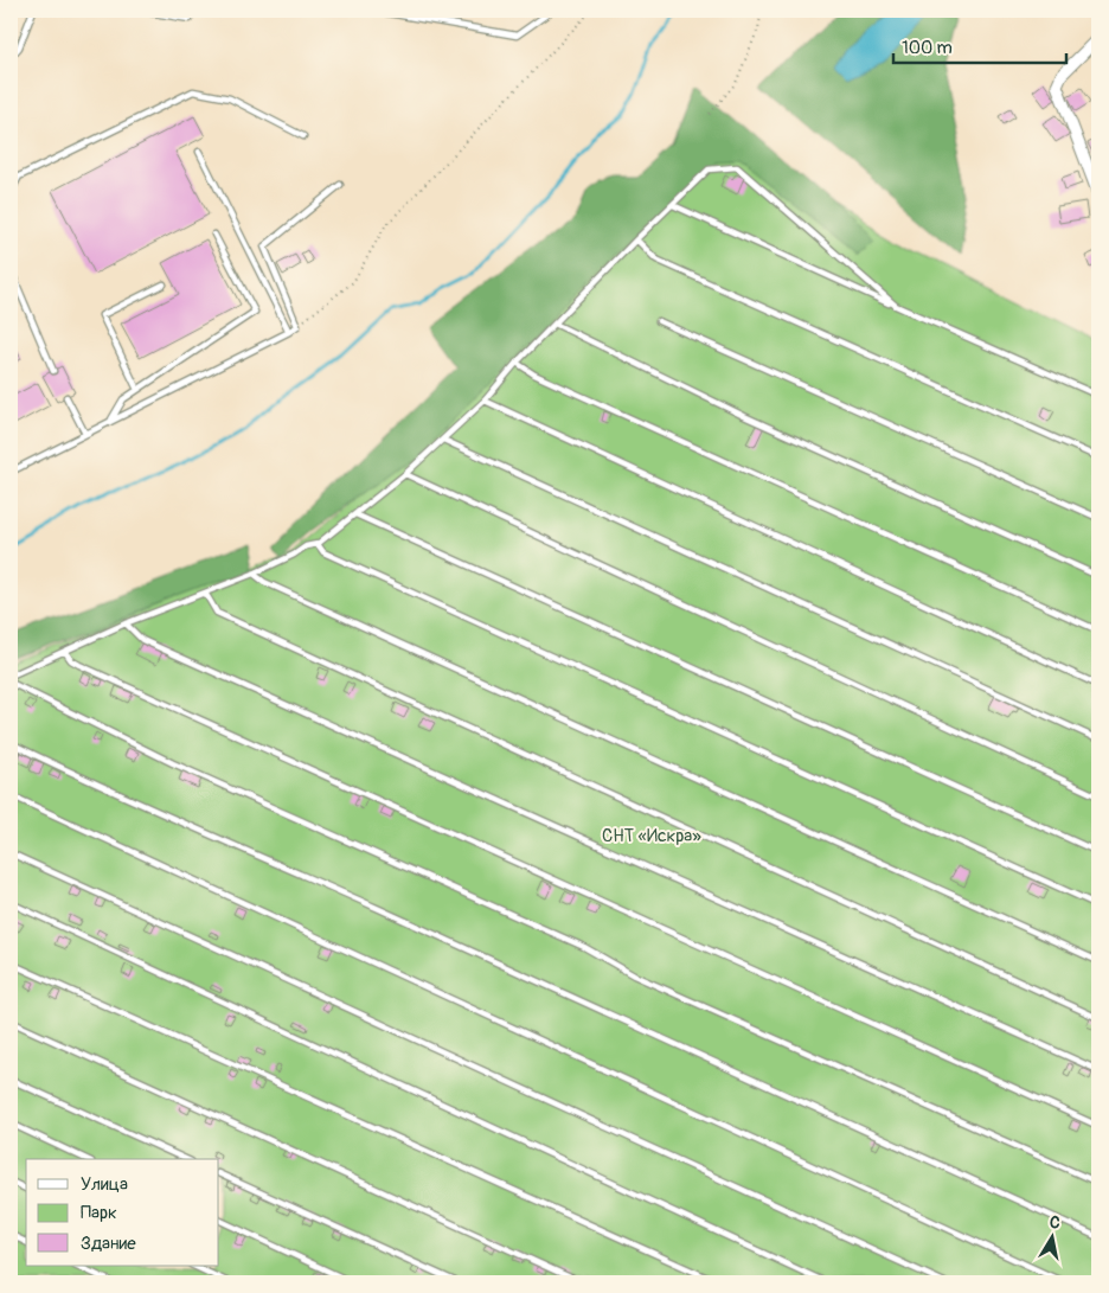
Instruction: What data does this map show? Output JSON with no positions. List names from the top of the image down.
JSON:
{
  "parks": ["СНТ «Искра»"],
  "legend": ["Улица", "Парк", "Здание"],
  "scale_bar": "100 m",
  "north": "top"
}
